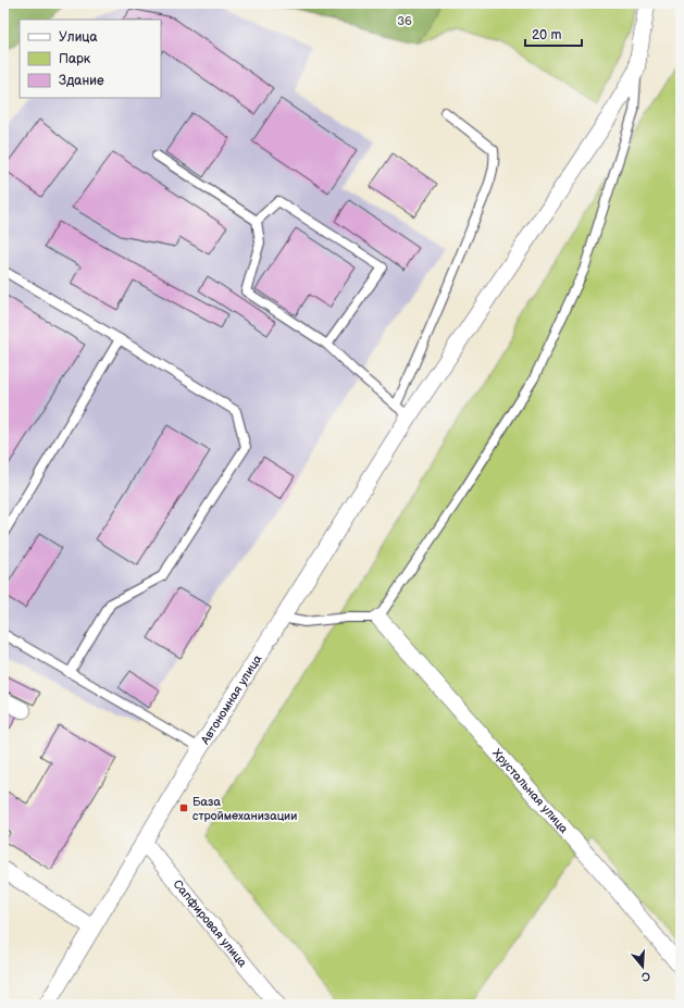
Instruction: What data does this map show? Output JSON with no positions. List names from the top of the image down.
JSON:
{
  "streets": {
    "street": ["Автономная улица", "Хрустальная улица", "Сапфировая улица"]
  },
  "crossings": [
    ["Автономная улица", "Сапфировая улица"]
  ],
  "parks": ["36"],
  "places": {
    "transit": ["База строймеханизации"]
  },
  "legend": ["Улица", "Парк", "Здание"],
  "scale_bar": "20 m",
  "north": "bottom"
}
